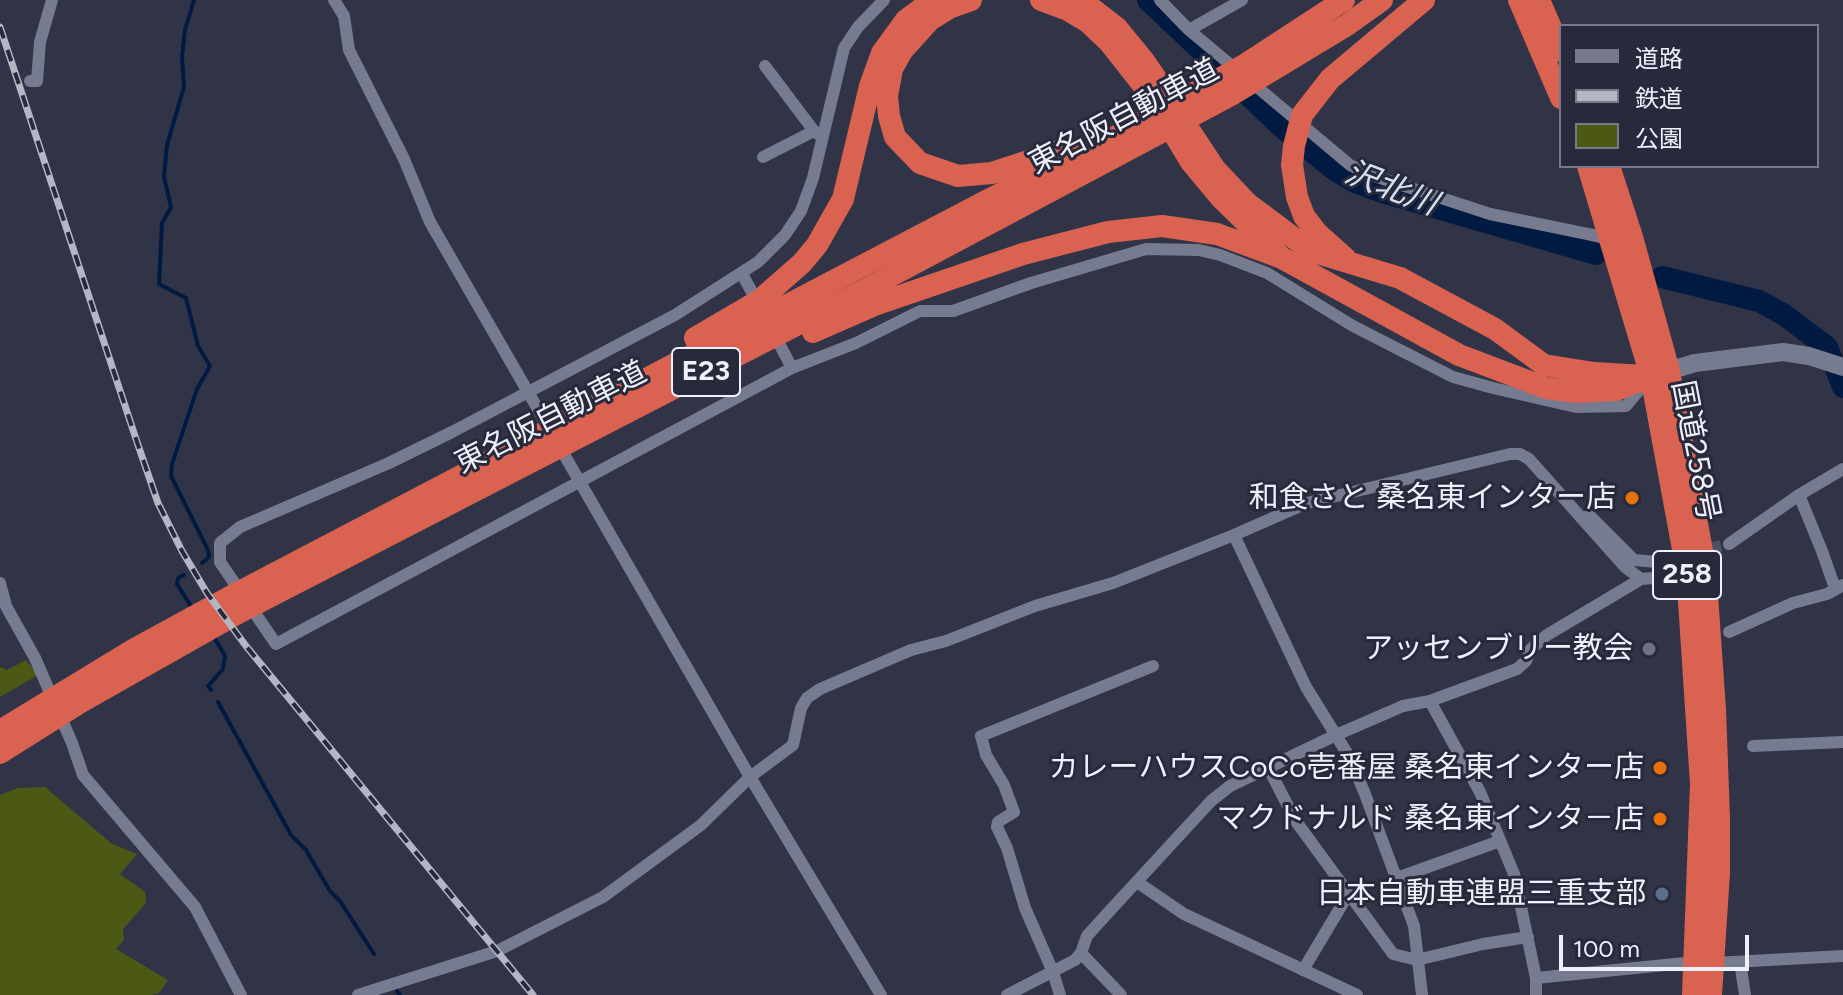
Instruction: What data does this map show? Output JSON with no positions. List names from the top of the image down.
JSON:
{
  "streets": {
    "highway": [
      "東名阪自動車道",
      "E23",
      "国道258号",
      "258"
    ]
  },
  "water": ["沢北川"],
  "places": [
    "和食さと 桑名東インター店",
    "アッセンブリー教会",
    "カレーハウスCoCo壱番屋 桑名東インター店",
    "マクドナルド 桑名東インタ－店",
    "日本自動車連盟三重支部"
  ],
  "legend": ["道路", "鉄道", "公園"],
  "scale_bar": "100 m"
}
